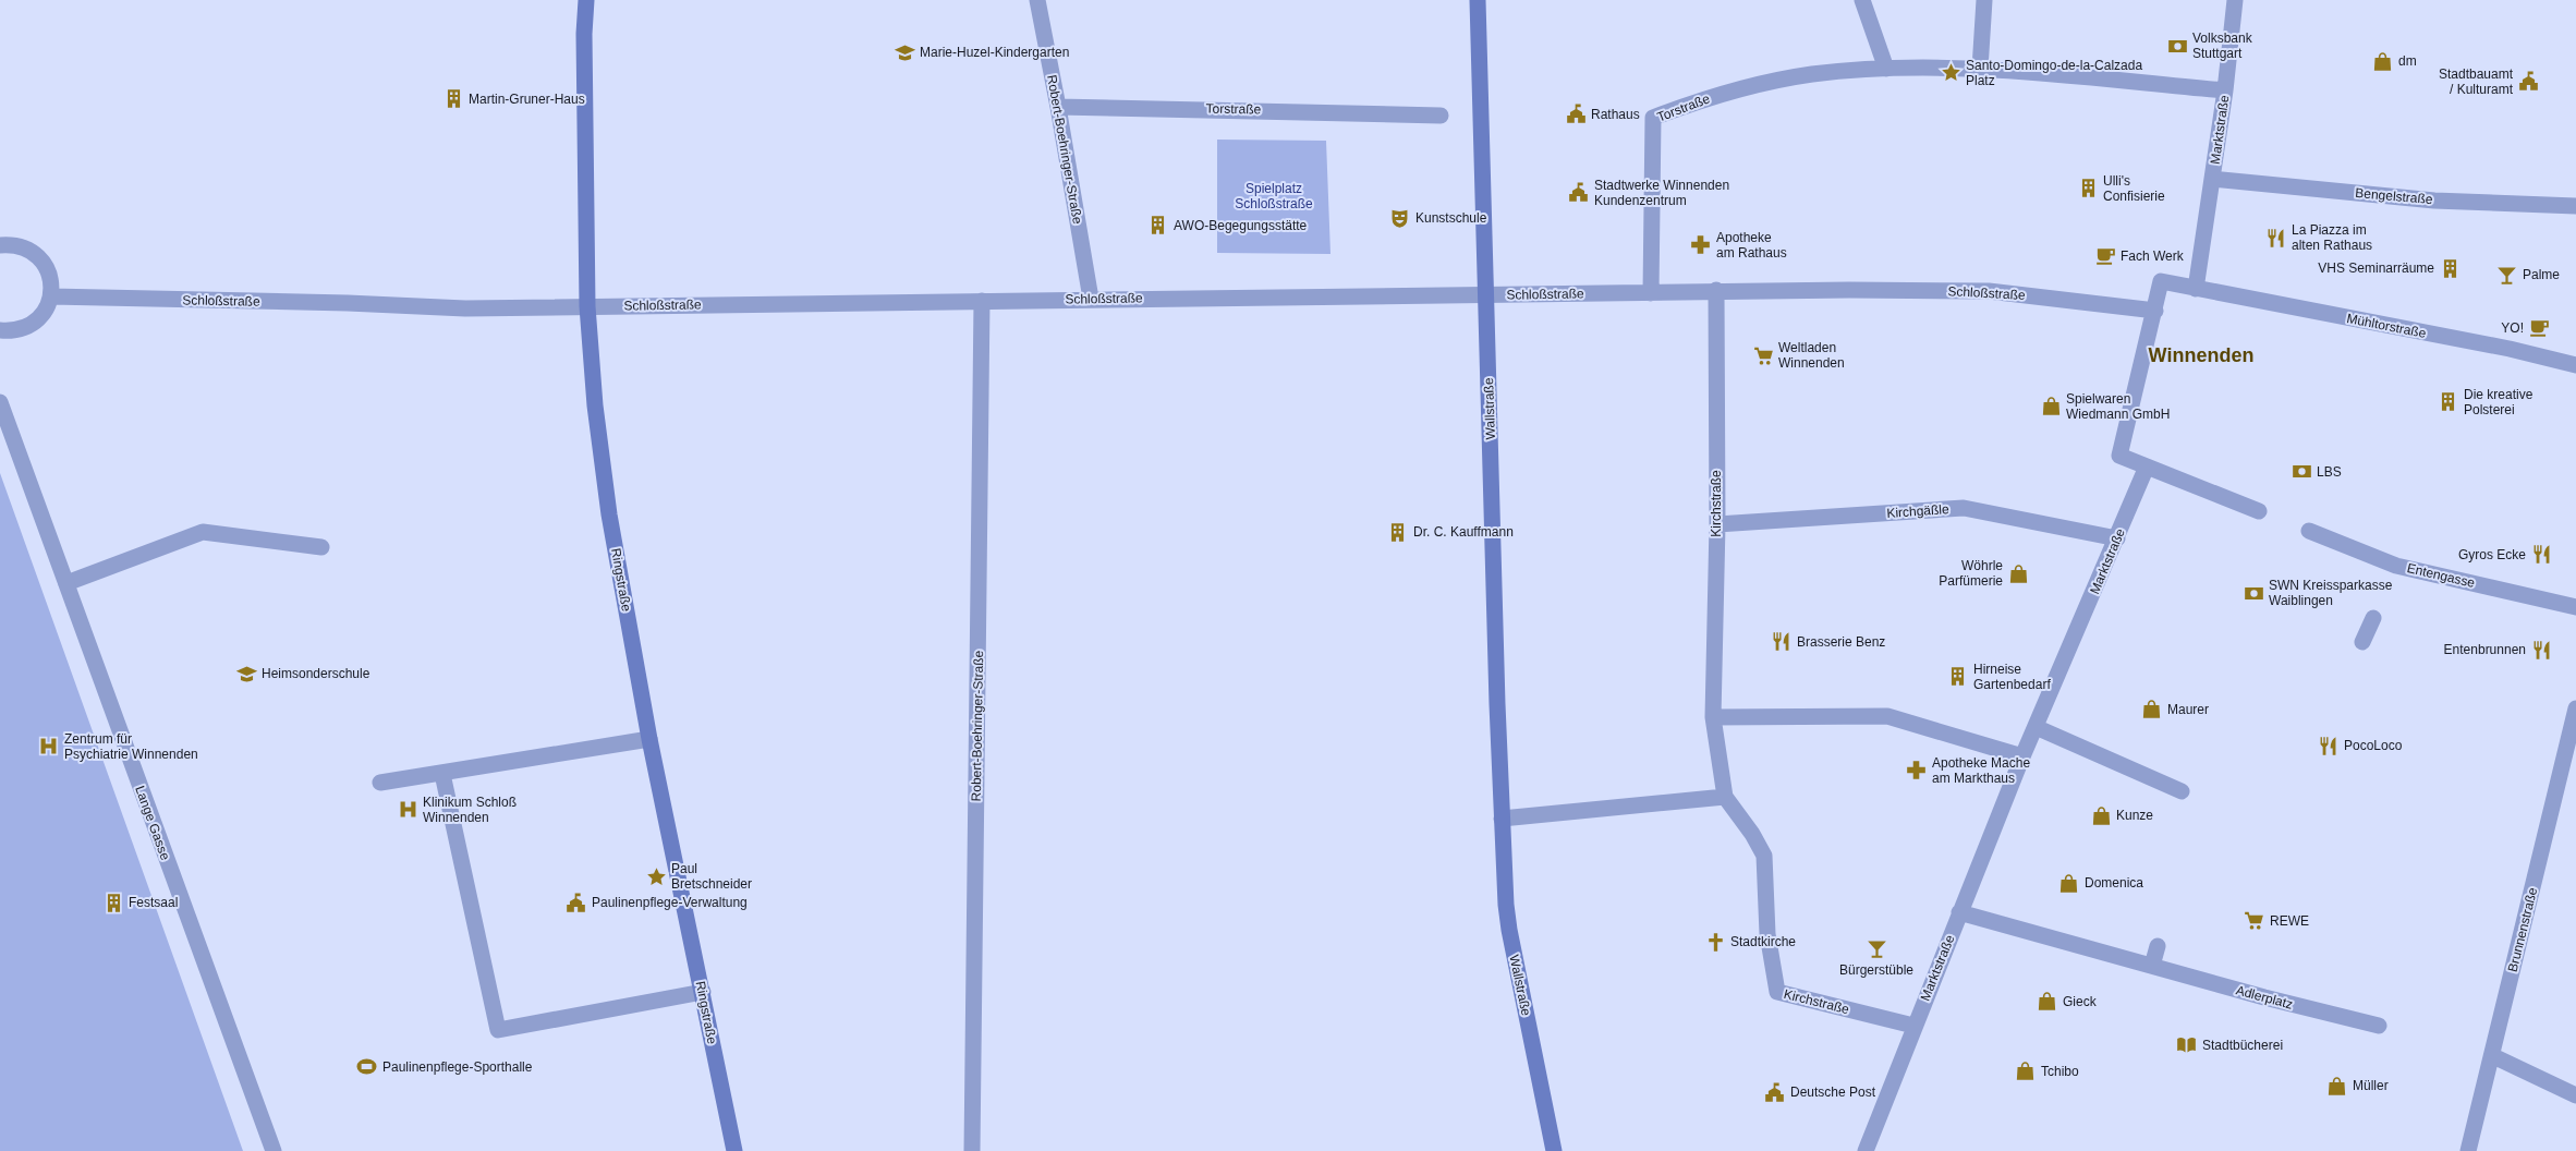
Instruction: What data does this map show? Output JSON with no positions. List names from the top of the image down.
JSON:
{
  "streets": {
    "street": [
      "Torstraße",
      "Marktstraße",
      "Robert-Boehringer-Straße",
      "Bengelstraße",
      "Schloßstraße",
      "Mühltorstraße",
      "Wallstraße",
      "Kirchstraße",
      "Kirchgäßle",
      "Entengasse",
      "Ringstraße",
      "Lange Gasse",
      "Brunnenstraße",
      "Adlerplatz"
    ]
  },
  "crossings": [
    ["Torstraße", "Marktstraße"],
    ["Torstraße", "Robert-Boehringer-Straße"],
    ["Torstraße", "Schloßstraße"],
    ["Marktstraße", "Bengelstraße"],
    ["Marktstraße", "Mühltorstraße"],
    ["Marktstraße", "Kirchstraße"],
    ["Marktstraße", "Kirchgäßle"],
    ["Marktstraße", "Adlerplatz"],
    ["Robert-Boehringer-Straße", "Schloßstraße"],
    ["Schloßstraße", "Wallstraße"],
    ["Schloßstraße", "Kirchstraße"],
    ["Schloßstraße", "Ringstraße"],
    ["Kirchstraße", "Kirchgäßle"]
  ],
  "districts": ["Winnenden"],
  "parks": ["Spielplatz Schloßstraße"],
  "places": {
    "bank": ["Volksbank Stuttgart", "LBS", "SWN Kreissparkasse Waiblingen"],
    "school or university": ["Marie-Huzel-Kindergarten", "Heimsonderschule"],
    "shop": [
      "dm",
      "Spielwaren Wiedmann GmbH",
      "Wöhrle Parfümerie",
      "Maurer",
      "Kunze",
      "Domenica",
      "Gieck",
      "Tchibo",
      "Müller"
    ],
    "place": ["Santo-Domingo-de-la-Calzada Platz", "Paul Bretschneider"],
    "public building": [
      "Stadtbauamt / Kulturamt",
      "Rathaus",
      "Stadtwerke Winnenden Kundenzentrum",
      "Paulinenpflege-Verwaltung",
      "Deutsche Post"
    ],
    "building": [
      "Martin-Gruner-Haus",
      "Ulli's Confisierie",
      "AWO-Begegungsstätte",
      "VHS Seminarräume",
      "Die kreative Polsterei",
      "Dr. C. Kauffmann",
      "Hirneise Gartenbedarf",
      "Festsaal"
    ],
    "theatre": ["Kunstschule"],
    "restaurant": [
      "La Piazza im alten Rathaus",
      "Gyros Ecke",
      "Brasserie Benz",
      "Entenbrunnen",
      "PocoLoco"
    ],
    "pharmacy": ["Apotheke am Rathaus", "Apotheke Mache am Markthaus"],
    "cafe": ["Fach Werk", "YO!"],
    "bar": ["Palme", "Bürgerstüble"],
    "supermarket": ["Weltladen Winnenden", "REWE"],
    "hospital": ["Zentrum für Psychiatrie Winnenden", "Klinikum Schloß Winnenden"],
    "church": ["Stadtkirche"],
    "library": ["Stadtbücherei"],
    "sports": ["Paulinenpflege-Sporthalle"]
  }
}
